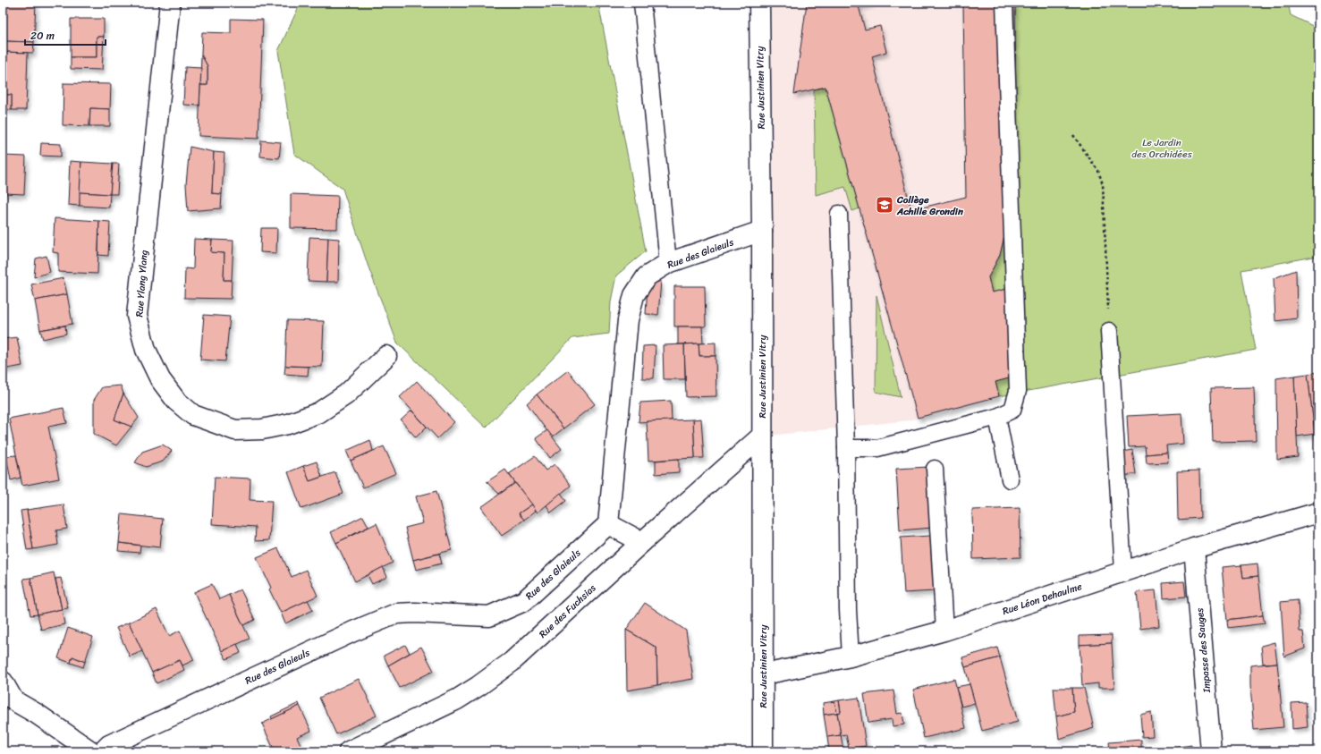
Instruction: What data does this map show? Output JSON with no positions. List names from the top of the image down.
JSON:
{
  "streets": {
    "street": [
      "Rue Justinien Vitry",
      "Rue des Glaieuls",
      "Rue Ylang Ylang",
      "Rue Léon Dehaulme",
      "Rue des Fuchsias",
      "Impasse des Sauges"
    ]
  },
  "crossings": [
    ["Rue Justinien Vitry", "Rue des Glaieuls"],
    ["Rue Justinien Vitry", "Rue Léon Dehaulme"],
    ["Rue Justinien Vitry", "Rue des Fuchsias"],
    ["Rue Léon Dehaulme", "Impasse des Sauges"]
  ],
  "parks": ["Le Jardin des Orchidées"],
  "places": {
    "school or university": ["Collège Achille Grondin"]
  },
  "scale_bar": "20 m"
}
